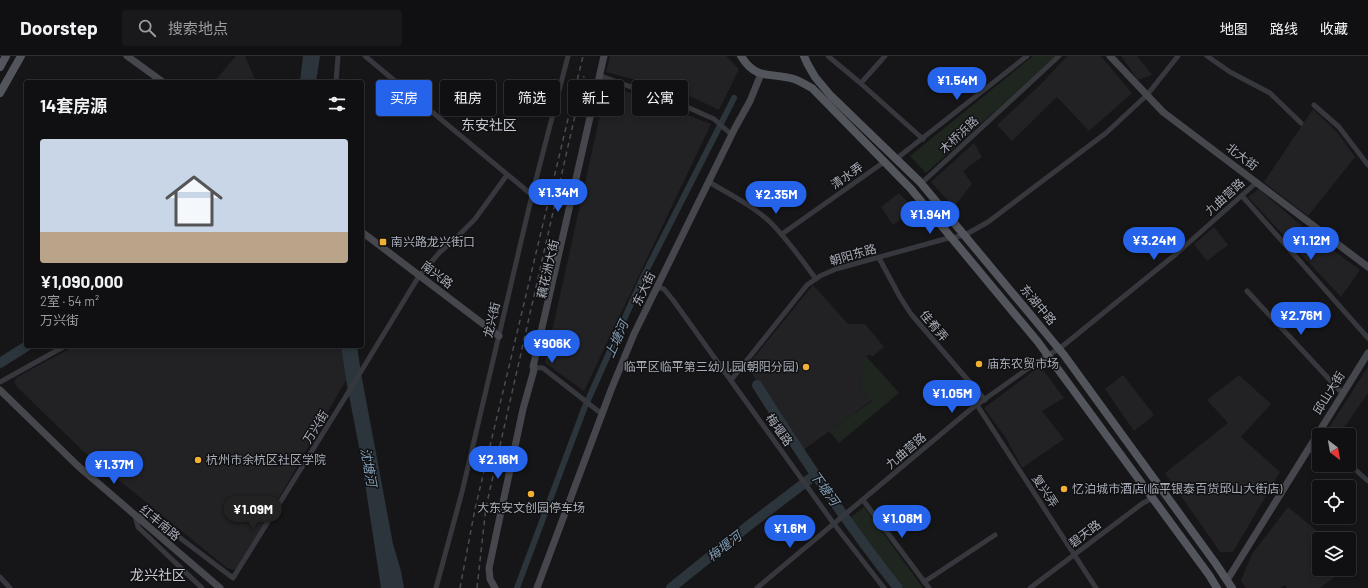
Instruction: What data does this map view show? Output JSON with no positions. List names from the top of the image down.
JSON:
{
  "streets": {
    "main road": [
      "北大街",
      "藕花洲大街",
      "南兴路",
      "东大街",
      "东湖中路",
      "邱山大街",
      "红丰南路"
    ],
    "street": [
      "木桥浜路",
      "清水弄",
      "九曲营路",
      "朝阳东路",
      "龙兴街",
      "佳肴弄",
      "万兴街",
      "梅堰路",
      "复兴弄",
      "碧天路"
    ]
  },
  "crossings": [
    ["北大街", "九曲营路"],
    ["北大街", "朝阳东路"],
    ["清水弄", "东湖中路"],
    ["九曲营路", "东湖中路"],
    ["九曲营路", "佳肴弄"],
    ["九曲营路", "梅堰路"],
    ["九曲营路", "复兴弄"],
    ["朝阳东路", "东湖中路"],
    ["朝阳东路", "佳肴弄"],
    ["朝阳东路", "梅堰路"],
    ["南兴路", "龙兴街"],
    ["南兴路", "万兴街"],
    ["东大街", "东湖中路"],
    ["东大街", "梅堰路"],
    ["东湖中路", "邱山大街"],
    ["东湖中路", "碧天路"],
    ["万兴街", "红丰南路"],
    ["复兴弄", "碧天路"]
  ],
  "districts": ["东安社区", "龙兴社区"],
  "water": [
    "上塘河",
    "沈塘河",
    "下塘河",
    "梅堰河"
  ],
  "places": {
    "transit": ["南兴路龙兴街口"],
    "other": [
      "庙东农贸市场",
      "临平区临平第三幼儿园(朝阳分园)",
      "杭州市余杭区社区学院",
      "忆泊城市酒店(临平银泰百货邱山大街店)",
      "大东安文创园停车场"
    ]
  },
  "north": "bottom right",
  "page": {
    "header": "Doorstep",
    "search": "搜索地点",
    "nav": ["地图", "路线", "收藏"],
    "price": [
      "¥1.54M",
      "¥1.34M",
      "¥2.35M",
      "¥1.94M",
      "¥3.24M",
      "¥1.12M",
      "¥2.76M",
      "¥906K",
      "¥1.05M",
      "¥2.16M",
      "¥1.37M",
      "¥1.09M",
      "¥1.08M",
      "¥1.6M"
    ],
    "chip": [
      "买房",
      "租房",
      "筛选",
      "新上",
      "公寓"
    ],
    "heading": "14套房源",
    "list": [
      {
        "name": "¥1,090,000",
        "note": "2室 · 54 m² · 万兴街"
      }
    ]
  }
}
